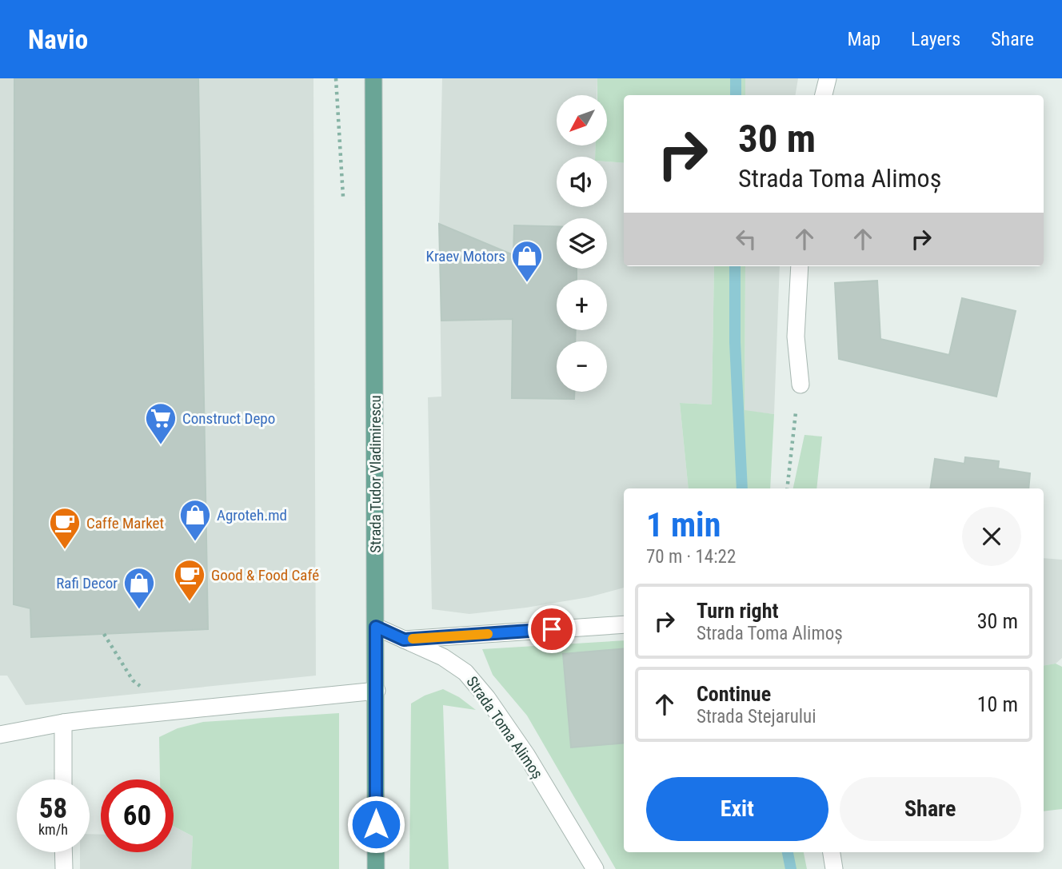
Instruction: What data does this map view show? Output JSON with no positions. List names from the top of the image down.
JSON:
{
  "streets": {
    "main road": ["Strada Tudor Vladimirescu"],
    "street": ["Strada Toma Alimoș"]
  },
  "crossings": [
    ["Strada Tudor Vladimirescu", "Strada Toma Alimoș"]
  ],
  "places": {
    "shop": ["Kraev Motors", "Agroteh.md", "Rafi Decor"],
    "supermarket": ["Construct Depo"],
    "cafe": ["Caffe Market", "Good & Food Café"]
  },
  "north": "bottom left",
  "page": {
    "header": "Navio",
    "nav": ["Map", "Layers", "Share"],
    "map_buttons": ["+", "−"],
    "turn": ["30 m", "Strada Toma Alimoș"],
    "heading": ["1 min", "70 m · 14:22"],
    "list": [
      {
        "name": "Turn right",
        "note": "Strada Toma Alimoș",
        "value": "30 m"
      },
      {
        "name": "Continue",
        "note": "Strada Stejarului",
        "value": "10 m"
      }
    ],
    "buttons": ["Exit", "Share"],
    "speed": "58 km/h",
    "limit": "60"
  }
}
